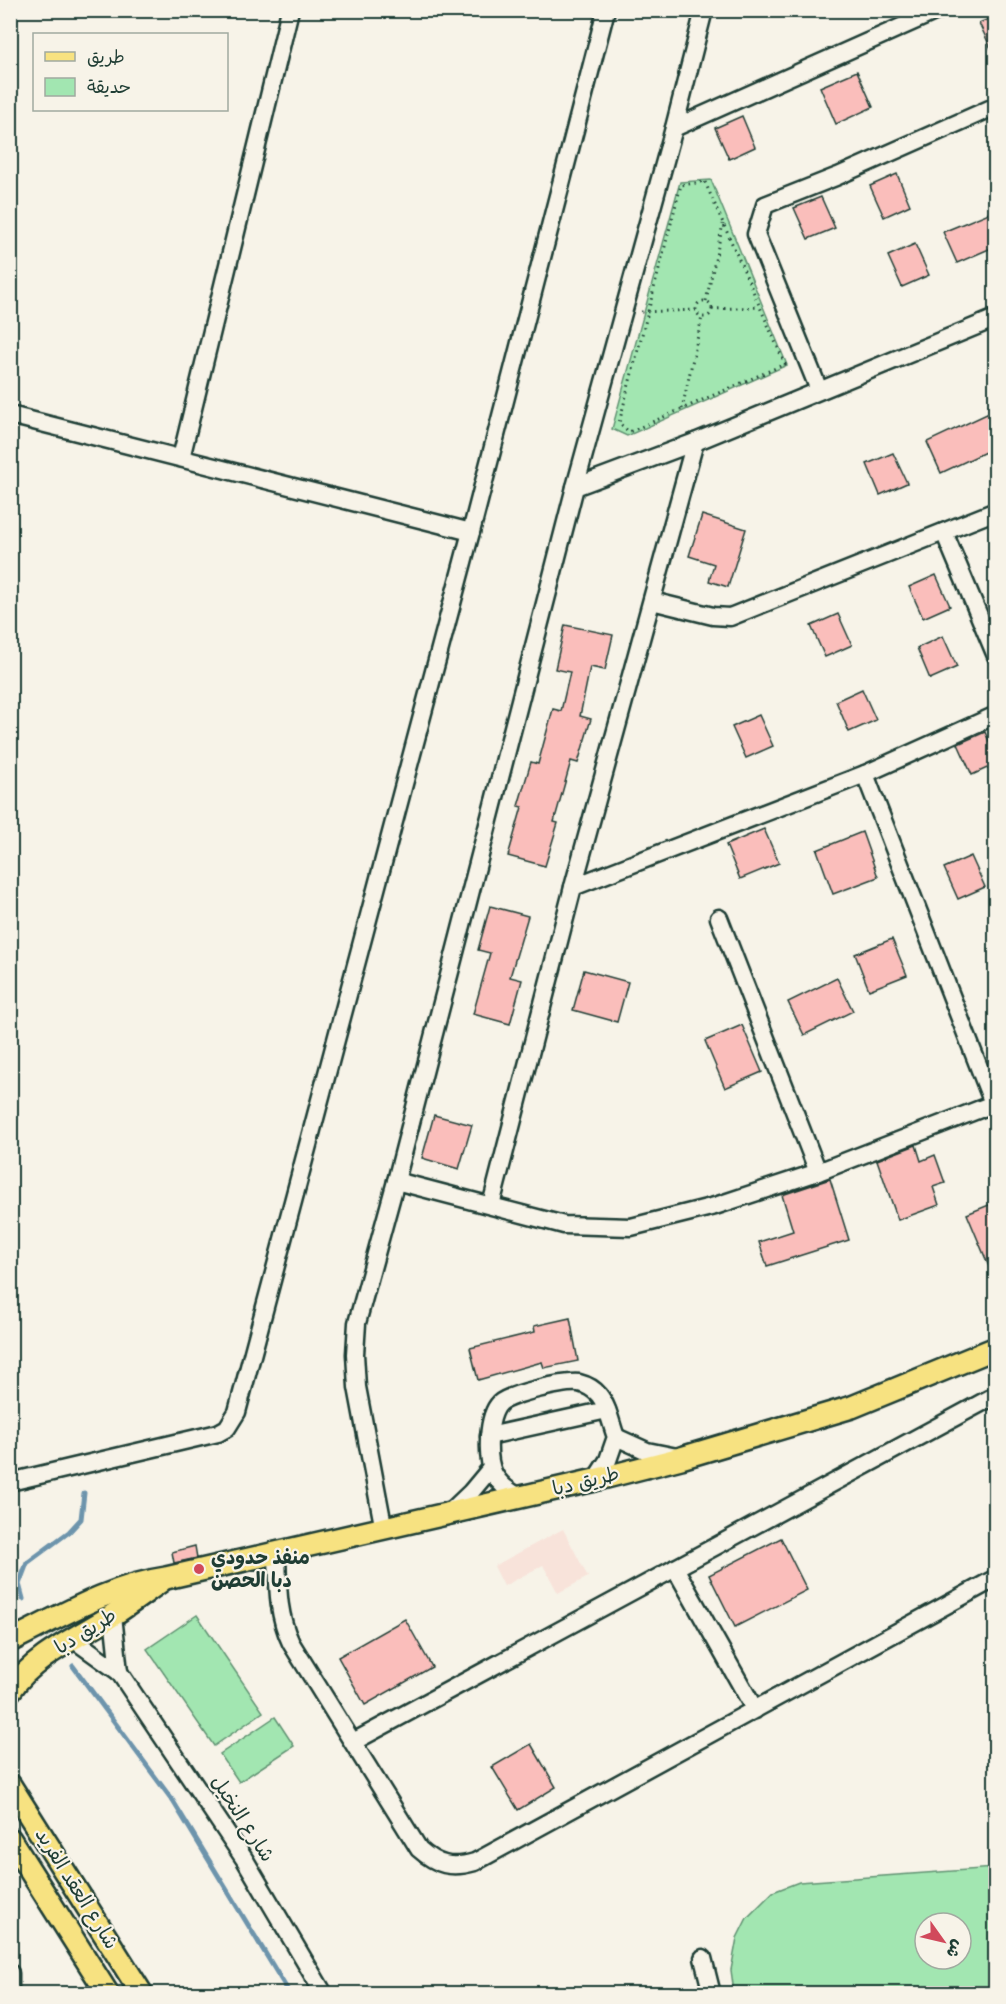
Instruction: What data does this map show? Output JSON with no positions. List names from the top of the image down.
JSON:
{
  "streets": {
    "main road": ["طريق دبا", "شارع العقد الفريد"],
    "street": ["شارع النخيل"]
  },
  "crossings": [
    ["طريق دبا", "شارع النخيل"]
  ],
  "places": ["منفذ حدودي دبا الحصن"],
  "legend": ["طريق", "حديقة"],
  "north": "bottom right"
}
